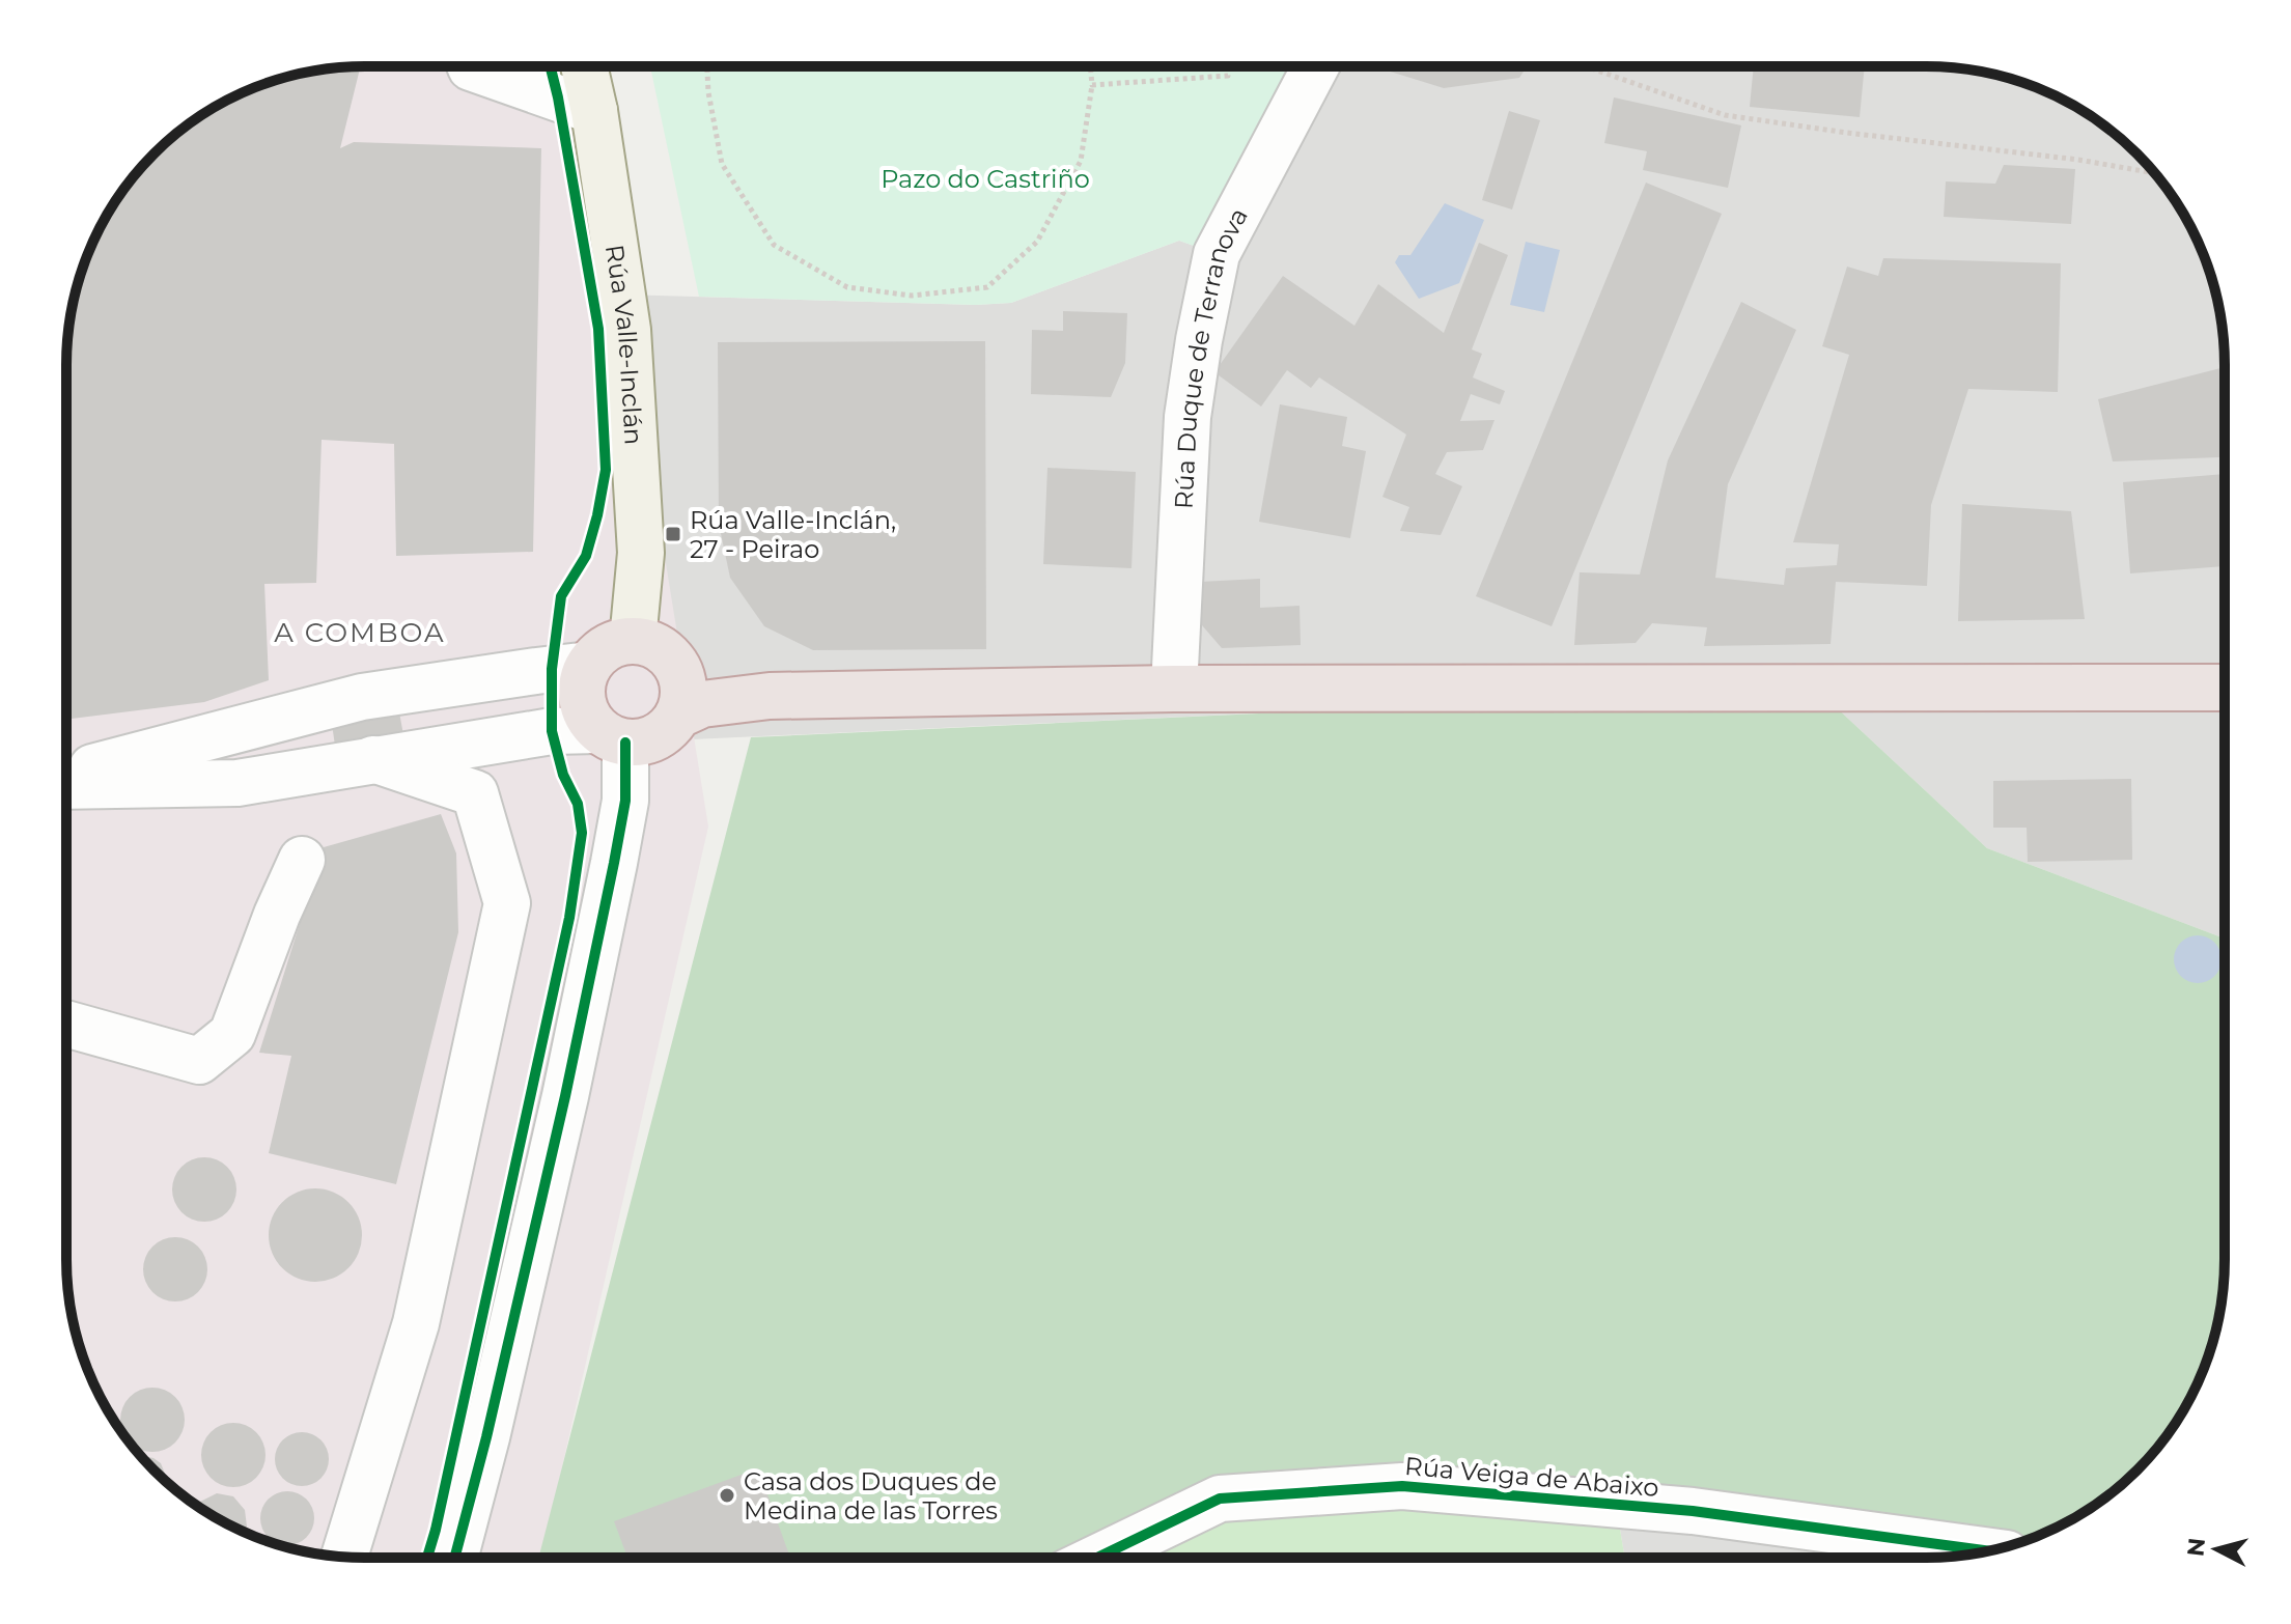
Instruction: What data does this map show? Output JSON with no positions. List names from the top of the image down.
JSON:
{
  "streets": {
    "main road": ["Rúa Valle-Inclán"],
    "street": ["Rúa Duque de Terranova", "Rúa Veiga de Abaixo"]
  },
  "districts": ["A COMBOA"],
  "parks": ["Pazo do Castriño"],
  "places": {
    "transit": ["Rúa Valle-Inclán, 27 - Peirao"],
    "other": ["Casa dos Duques de Medina de las Torres"]
  },
  "north": "left"
}
